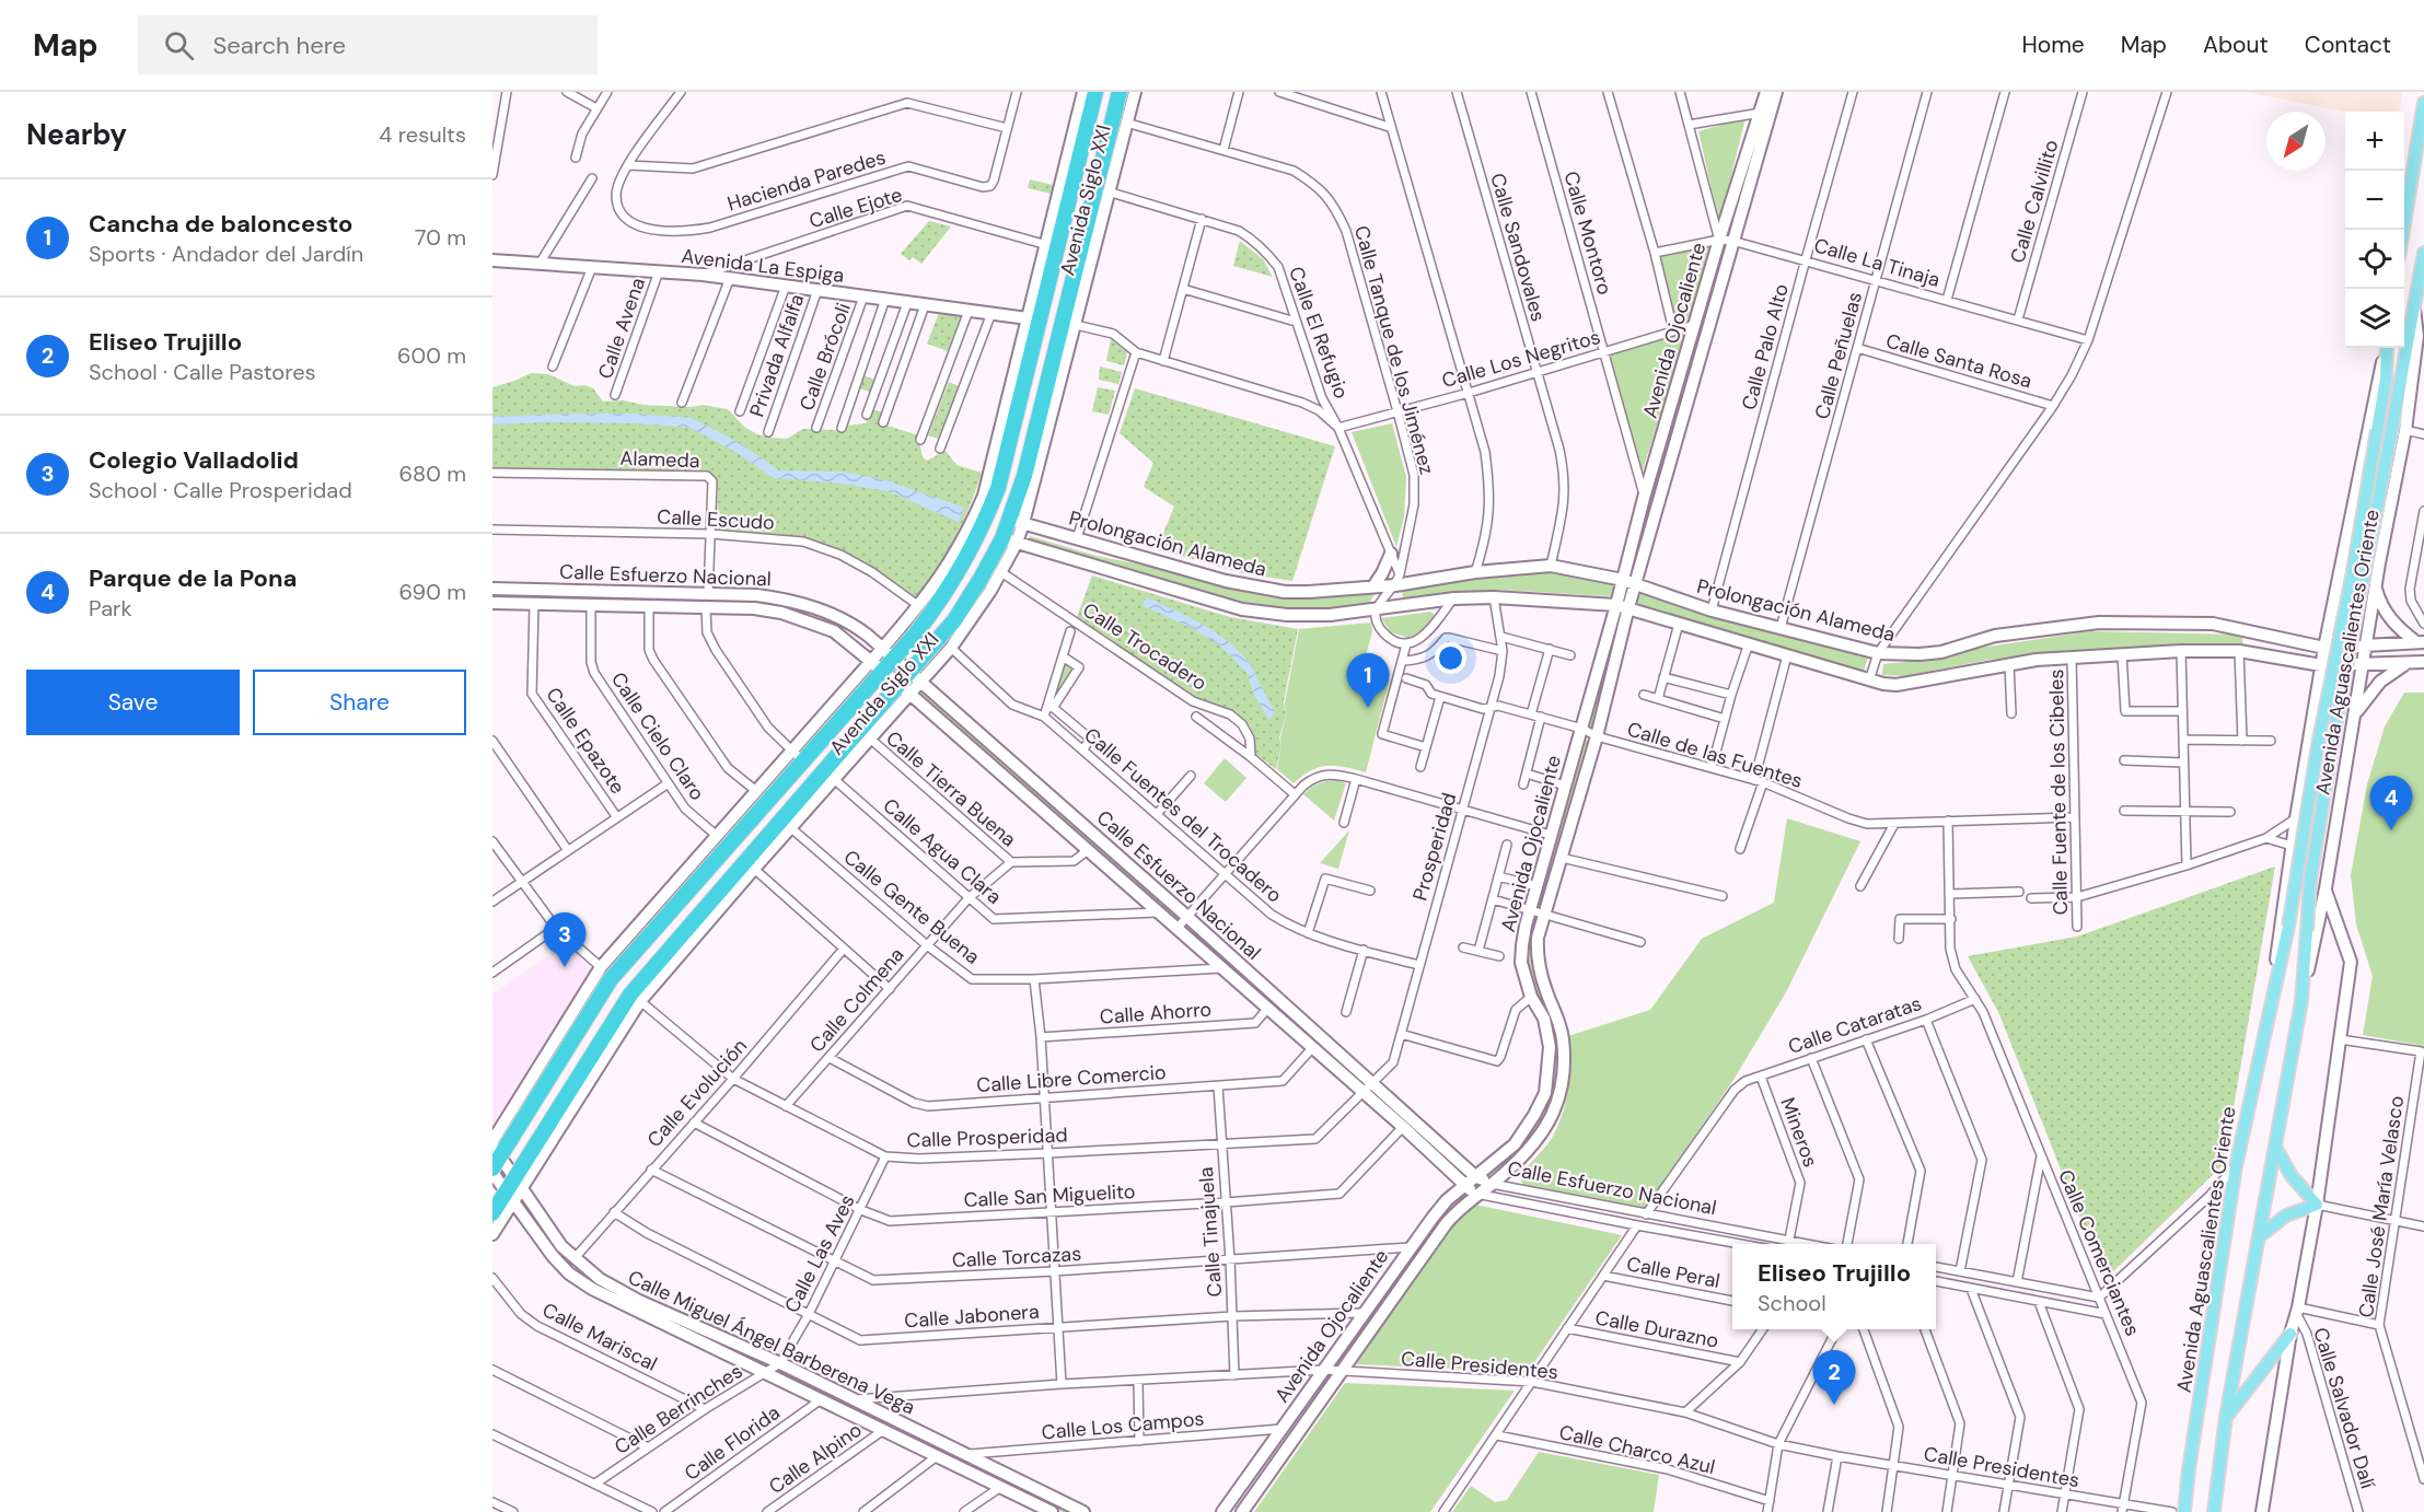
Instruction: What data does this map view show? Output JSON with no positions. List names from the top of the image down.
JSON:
{
  "streets": {
    "highway": ["Avenida Siglo XXI"],
    "main road": ["Avenida Aguascalientes Oriente"],
    "street": [
      "Hacienda Paredes",
      "Calle Calvillito",
      "Calle Ejote",
      "Calle Montoro",
      "Calle Sandovales",
      "Calle La Tinaja",
      "Avenida La Espiga",
      "Calle Avena",
      "Avenida Ojocaliente",
      "Calle El Refugio",
      "Calle Palo Alto",
      "Calle Tanque de los Jiménez",
      "Privada Alfalfa",
      "Calle Peñuelas",
      "Calle Brócoli",
      "Calle Los Negritos",
      "Calle Santa Rosa",
      "Alameda",
      "Calle Escudo",
      "Prolongación Alameda",
      "Calle Esfuerzo Nacional",
      "Calle Trocadero",
      "Calle Cielo Claro",
      "Calle Epazote",
      "Calle de las Fuentes",
      "Calle Tierra Buena",
      "Calle Fuente de los Cibeles",
      "Calle Fuentes del Trocadero",
      "Prosperidad",
      "Calle Agua Clara",
      "Calle Gente Buena",
      "Calle Colmena",
      "Calle Ahorro",
      "Calle Cataratas",
      "Calle Libre Comercio",
      "Calle Evolución",
      "Mineros",
      "Calle Prosperidad",
      "Calle San Miguelito",
      "Calle José María Velasco",
      "Calle Tinajuela",
      "Calle Comerciantes",
      "Calle Las Aves",
      "Calle Torcazas",
      "Calle Peral",
      "Calle Jabonera",
      "Calle Durazno",
      "Calle Mariscal",
      "Calle Miguel Ángel Barberena Vega",
      "Calle Presidentes",
      "Calle Salvador Dalí",
      "Calle Berrinches",
      "Calle Los Campos",
      "Calle Florida",
      "Calle Charco Azul",
      "Calle Alpino"
    ]
  },
  "crossings": [
    ["Avenida Siglo XXI", "Calle Ejote"],
    ["Avenida Siglo XXI", "Avenida La Espiga"],
    ["Avenida Siglo XXI", "Calle El Refugio"],
    ["Avenida Siglo XXI", "Calle Tanque de los Jiménez"],
    ["Avenida Siglo XXI", "Calle Escudo"],
    ["Avenida Siglo XXI", "Prolongación Alameda"],
    ["Avenida Siglo XXI", "Calle Esfuerzo Nacional"],
    ["Avenida Siglo XXI", "Calle Trocadero"],
    ["Avenida Siglo XXI", "Calle Cielo Claro"],
    ["Avenida Siglo XXI", "Calle Tierra Buena"],
    ["Avenida Siglo XXI", "Calle Fuentes del Trocadero"],
    ["Avenida Siglo XXI", "Calle Agua Clara"],
    ["Avenida Siglo XXI", "Calle Gente Buena"],
    ["Avenida Siglo XXI", "Calle Prosperidad"],
    ["Avenida Siglo XXI", "Calle Miguel Ángel Barberena Vega"],
    ["Calle Calvillito", "Calle La Tinaja"],
    ["Calle Ejote", "Avenida La Espiga"],
    ["Calle Montoro", "Avenida Ojocaliente"],
    ["Calle Montoro", "Calle Los Negritos"],
    ["Calle Sandovales", "Calle Los Negritos"],
    ["Calle Sandovales", "Prolongación Alameda"],
    ["Calle La Tinaja", "Avenida Ojocaliente"],
    ["Calle La Tinaja", "Calle Palo Alto"],
    ["Calle La Tinaja", "Calle Peñuelas"],
    ["Avenida La Espiga", "Calle Avena"],
    ["Avenida La Espiga", "Privada Alfalfa"],
    ["Avenida La Espiga", "Calle Brócoli"],
    ["Avenida Ojocaliente", "Calle Los Negritos"],
    ["Avenida Ojocaliente", "Prolongación Alameda"],
    ["Avenida Ojocaliente", "Calle Esfuerzo Nacional"],
    ["Avenida Ojocaliente", "Calle de las Fuentes"],
    ["Avenida Ojocaliente", "Calle Torcazas"],
    ["Avenida Ojocaliente", "Calle Jabonera"],
    ["Avenida Ojocaliente", "Calle Presidentes"],
    ["Avenida Ojocaliente", "Calle Los Campos"],
    ["Calle El Refugio", "Calle Tanque de los Jiménez"],
    ["Calle El Refugio", "Calle Los Negritos"],
    ["Calle El Refugio", "Prolongación Alameda"],
    ["Calle Palo Alto", "Prolongación Alameda"],
    ["Calle Tanque de los Jiménez", "Calle Los Negritos"],
    ["Calle Tanque de los Jiménez", "Prolongación Alameda"],
    ["Calle Peñuelas", "Calle Santa Rosa"],
    ["Calle Peñuelas", "Prolongación Alameda"],
    ["Alameda", "Calle Escudo"],
    ["Alameda", "Calle Esfuerzo Nacional"],
    ["Prolongación Alameda", "Avenida Aguascalientes Oriente"],
    ["Prolongación Alameda", "Calle Fuente de los Cibeles"],
    ["Prolongación Alameda", "Prosperidad"],
    ["Calle Esfuerzo Nacional", "Calle Cielo Claro"],
    ["Calle Esfuerzo Nacional", "Calle Epazote"],
    ["Calle Esfuerzo Nacional", "Calle Tierra Buena"],
    ["Calle Esfuerzo Nacional", "Prosperidad"],
    ["Calle Esfuerzo Nacional", "Calle Agua Clara"],
    ["Calle Esfuerzo Nacional", "Calle Gente Buena"],
    ["Calle Esfuerzo Nacional", "Calle Ahorro"],
    ["Calle Esfuerzo Nacional", "Calle Cataratas"],
    ["Calle Esfuerzo Nacional", "Calle Libre Comercio"],
    ["Calle Esfuerzo Nacional", "Mineros"],
    ["Calle Esfuerzo Nacional", "Calle Prosperidad"],
    ["Calle Esfuerzo Nacional", "Calle San Miguelito"],
    ["Calle de las Fuentes", "Calle Fuente de los Cibeles"],
    ["Calle de las Fuentes", "Prosperidad"],
    ["Calle de las Fuentes", "Calle Comerciantes"],
    ["Calle Tierra Buena", "Calle Colmena"],
    ["Calle Fuentes del Trocadero", "Prosperidad"],
    ["Prosperidad", "Calle Prosperidad"],
    ["Calle Agua Clara", "Calle Colmena"],
    ["Calle Gente Buena", "Calle Colmena"],
    ["Calle Colmena", "Calle Libre Comercio"],
    ["Calle Colmena", "Calle Prosperidad"],
    ["Calle Cataratas", "Mineros"],
    ["Calle Cataratas", "Calle Comerciantes"],
    ["Calle Libre Comercio", "Calle Tinajuela"],
    ["Calle Evolución", "Calle Prosperidad"],
    ["Calle Evolución", "Calle San Miguelito"],
    ["Calle Evolución", "Calle Torcazas"],
    ["Calle Evolución", "Calle Jabonera"],
    ["Calle Evolución", "Calle Miguel Ángel Barberena Vega"],
    ["Calle Prosperidad", "Calle Tinajuela"],
    ["Calle Prosperidad", "Calle Las Aves"],
    ["Calle San Miguelito", "Calle Tinajuela"],
    ["Calle San Miguelito", "Calle Las Aves"],
    ["Calle Tinajuela", "Calle Torcazas"],
    ["Calle Tinajuela", "Calle Jabonera"],
    ["Calle Tinajuela", "Calle Presidentes"],
    ["Calle Comerciantes", "Calle Presidentes"],
    ["Calle Las Aves", "Calle Torcazas"],
    ["Calle Las Aves", "Calle Jabonera"],
    ["Calle Las Aves", "Calle Miguel Ángel Barberena Vega"],
    ["Calle Las Aves", "Calle Berrinches"],
    ["Calle Mariscal", "Calle Berrinches"],
    ["Calle Miguel Ángel Barberena Vega", "Calle Presidentes"],
    ["Calle Miguel Ángel Barberena Vega", "Calle Berrinches"],
    ["Calle Miguel Ángel Barberena Vega", "Calle Los Campos"],
    ["Calle Miguel Ángel Barberena Vega", "Calle Florida"],
    ["Calle Miguel Ángel Barberena Vega", "Calle Alpino"]
  ],
  "north": "bottom left",
  "page": {
    "header": "Map",
    "search": "Search here",
    "nav": [
      "Home",
      "Map",
      "About",
      "Contact"
    ],
    "heading": ["Nearby", "4 results"],
    "map_buttons": ["+", "−"],
    "list": [
      {
        "mark": "1",
        "name": "Cancha de baloncesto",
        "note": "Sports · Andador del Jardín",
        "value": "70 m"
      },
      {
        "mark": "2",
        "name": "Eliseo Trujillo",
        "note": "School · Calle Pastores",
        "value": "600 m"
      },
      {
        "mark": "3",
        "name": "Colegio Valladolid",
        "note": "School · Calle Prosperidad",
        "value": "680 m"
      },
      {
        "mark": "4",
        "name": "Parque de la Pona",
        "note": "Park",
        "value": "690 m"
      }
    ],
    "buttons": ["Save", "Share"],
    "pins": [
      "1",
      "4",
      "3",
      "2"
    ],
    "popup": ["Eliseo Trujillo", "School"]
  }
}
